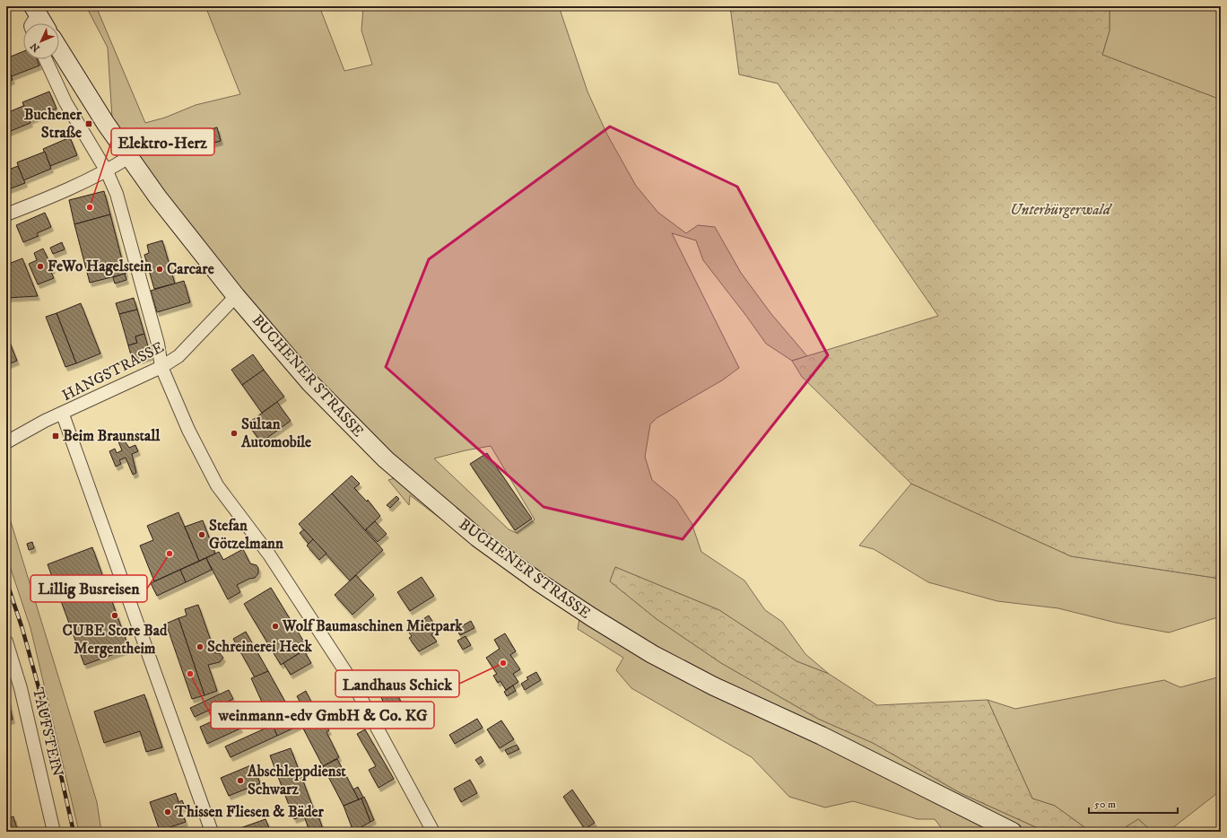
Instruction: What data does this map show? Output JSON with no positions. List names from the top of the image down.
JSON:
{
  "streets": {
    "main road": ["BUCHENER STRASSE"],
    "street": ["HANGSTRASSE", "TAUFSTEIN"]
  },
  "crossings": [
    ["HANGSTRASSE", "BUCHENER STRASSE"]
  ],
  "parks": ["Unterbürgerwald"],
  "places": {
    "transit": ["Buchener Straße", "Beim Braunstall"],
    "other": [
      "Elektro-Herz",
      "FeWo Hagelstein",
      "Carcare",
      "Sultan Automobile",
      "Stefan Götzelmann",
      "Lillig Busreisen",
      "CUBE Store Bad Mergentheim",
      "Wolf Baumaschinen Mietpark",
      "Schreinerei Heck",
      "Landhaus Schick",
      "weinmann-edv GmbH & Co. KG",
      "Abschleppdienst Schwarz",
      "Thissen Fliesen & Bäder"
    ]
  },
  "scale_bar": "50 m",
  "north": "bottom left"
}
